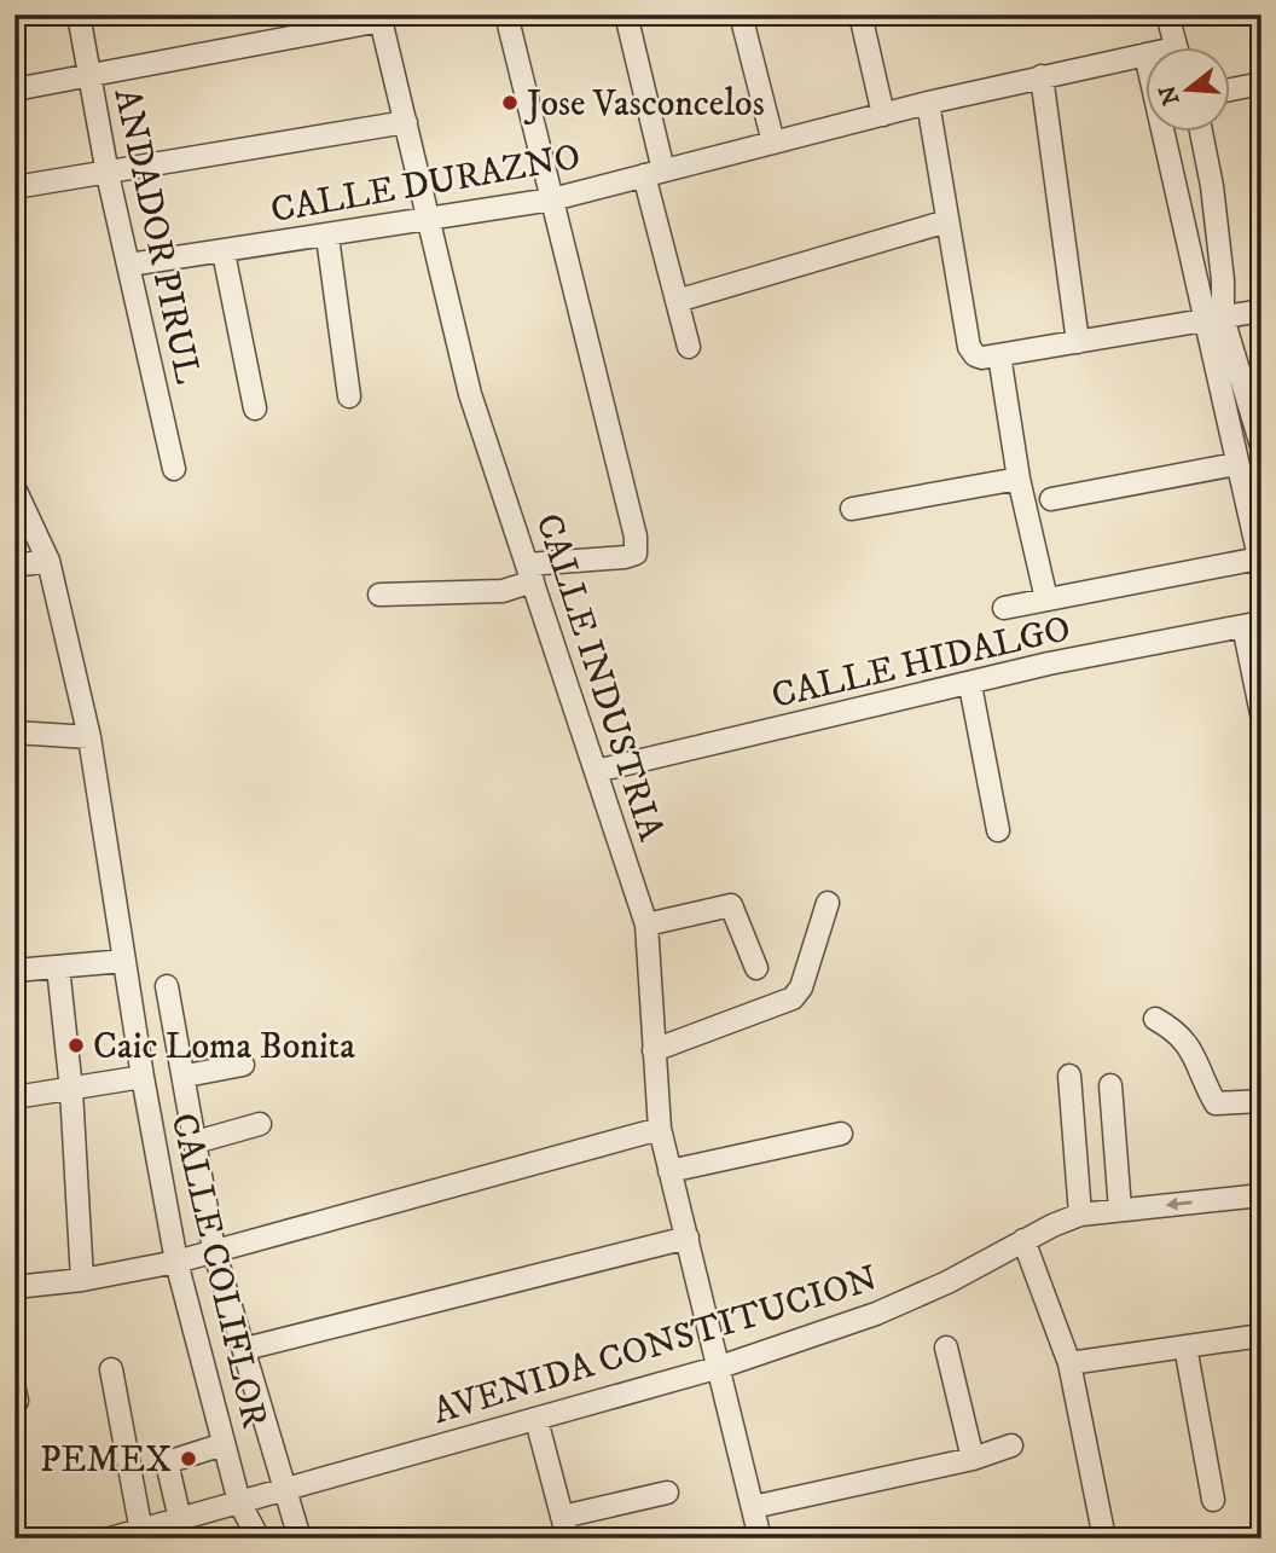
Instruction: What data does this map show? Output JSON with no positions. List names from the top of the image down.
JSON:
{
  "streets": {
    "street": [
      "CALLE DURAZNO",
      "ANDADOR PIRUL",
      "CALLE HIDALGO",
      "CALLE INDUSTRIA",
      "CALLE COLIFLOR",
      "AVENIDA CONSTITUCION"
    ]
  },
  "crossings": [
    ["CALLE DURAZNO", "ANDADOR PIRUL"],
    ["CALLE DURAZNO", "CALLE INDUSTRIA"],
    ["CALLE HIDALGO", "CALLE INDUSTRIA"],
    ["CALLE INDUSTRIA", "AVENIDA CONSTITUCION"],
    ["CALLE COLIFLOR", "AVENIDA CONSTITUCION"]
  ],
  "places": ["Jose Vasconcelos", "Caic Loma Bonita", "PEMEX"],
  "north": "left"
}
